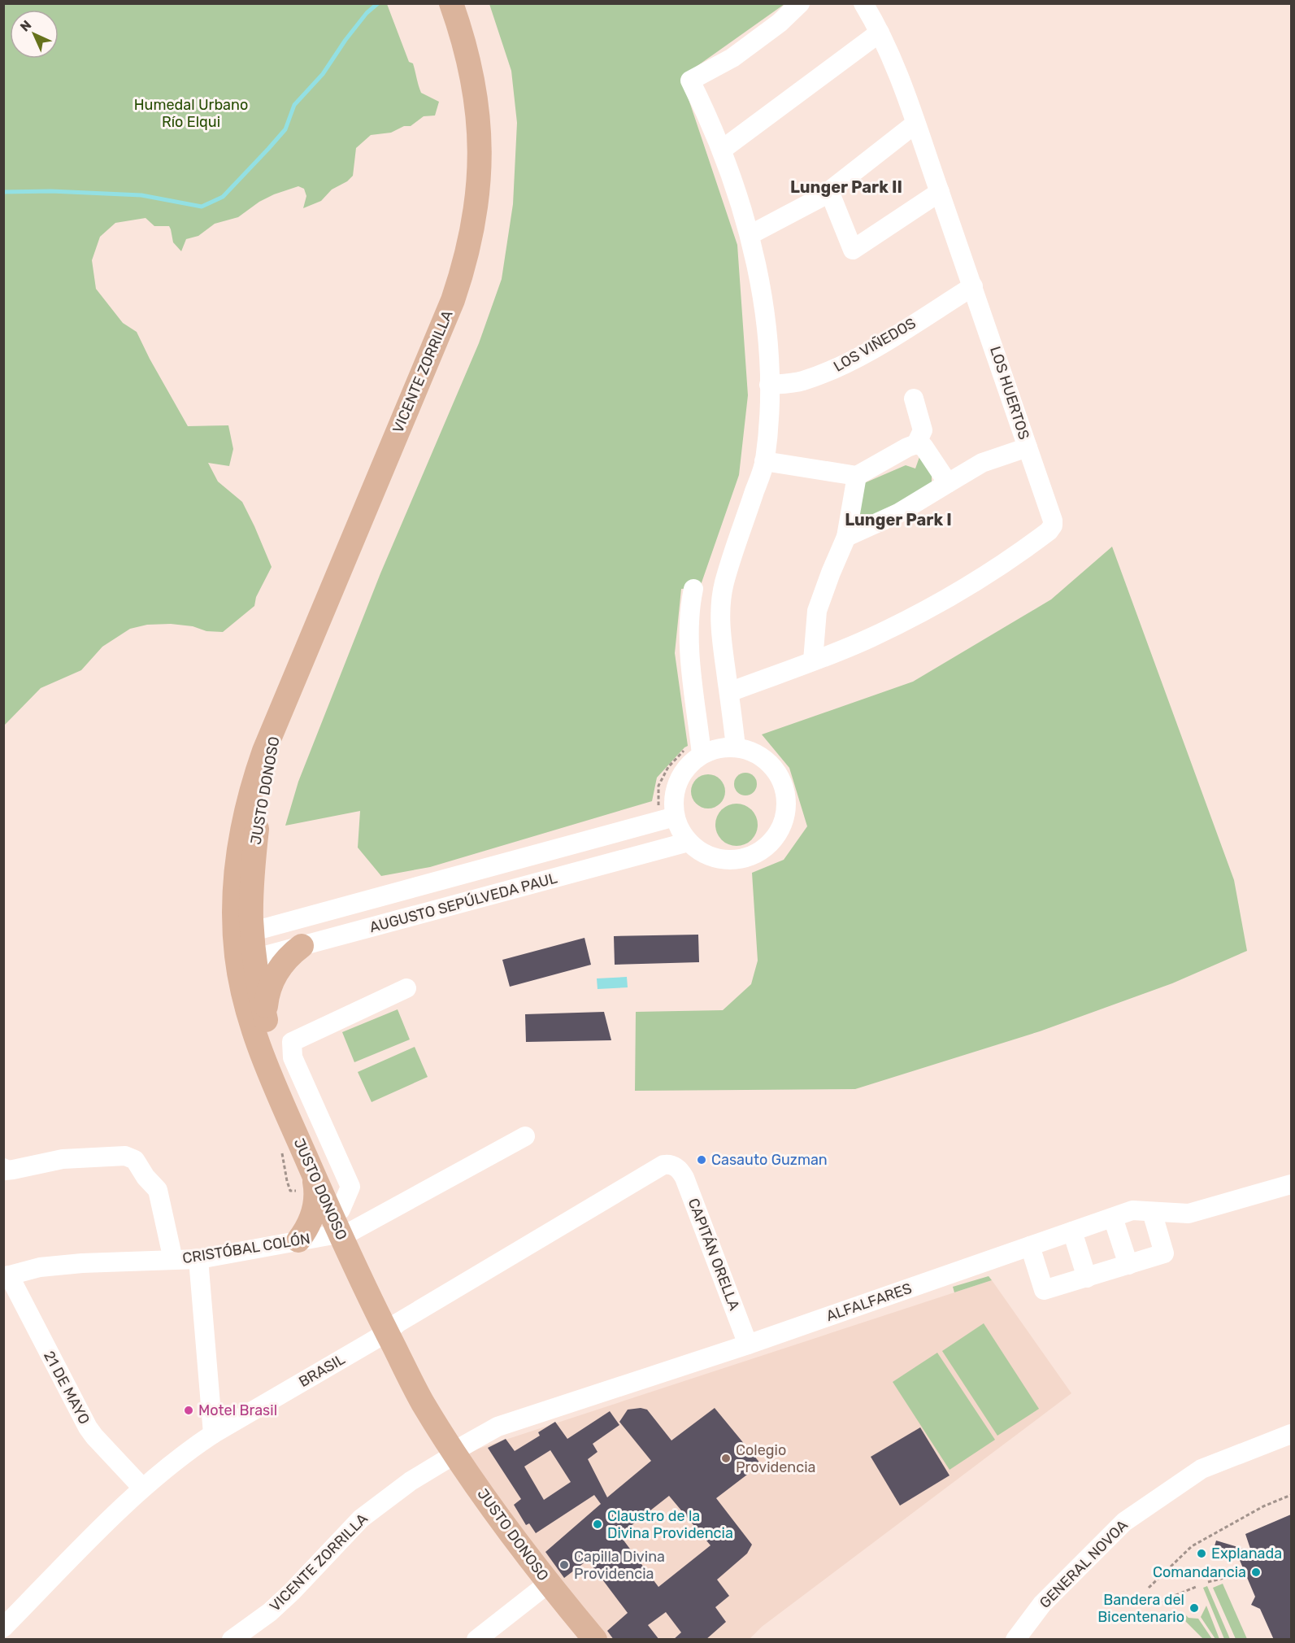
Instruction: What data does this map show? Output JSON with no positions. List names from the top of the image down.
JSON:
{
  "streets": {
    "main road": ["VICENTE ZORRILLA", "JUSTO DONOSO"],
    "street": [
      "LOS VIÑEDOS",
      "LOS HUERTOS",
      "AUGUSTO SEPÚLVEDA PAUL",
      "CRISTÓBAL COLÓN",
      "CAPITÁN ORELLA",
      "ALFALFARES",
      "BRASIL",
      "21 DE MAYO",
      "GENERAL NOVOA"
    ]
  },
  "crossings": [
    ["LOS VIÑEDOS", "LOS HUERTOS"],
    ["VICENTE ZORRILLA", "JUSTO DONOSO"],
    ["VICENTE ZORRILLA", "ALFALFARES"],
    ["JUSTO DONOSO", "AUGUSTO SEPÚLVEDA PAUL"],
    ["JUSTO DONOSO", "CRISTÓBAL COLÓN"],
    ["JUSTO DONOSO", "ALFALFARES"],
    ["JUSTO DONOSO", "BRASIL"],
    ["CRISTÓBAL COLÓN", "21 DE MAYO"],
    ["CAPITÁN ORELLA", "ALFALFARES"],
    ["CAPITÁN ORELLA", "BRASIL"],
    ["BRASIL", "21 DE MAYO"]
  ],
  "districts": ["Lunger Park II", "Lunger Park I"],
  "parks": ["Humedal Urbano Río Elqui"],
  "places": [
    "Casauto Guzman",
    "Motel Brasil",
    "Colegio Providencia",
    "Claustro de la Divina Providencia",
    "Explanada",
    "Capilla Divina Providencia",
    "Comandancia",
    "Bandera del Bicentenario"
  ],
  "north": "top left"
}
